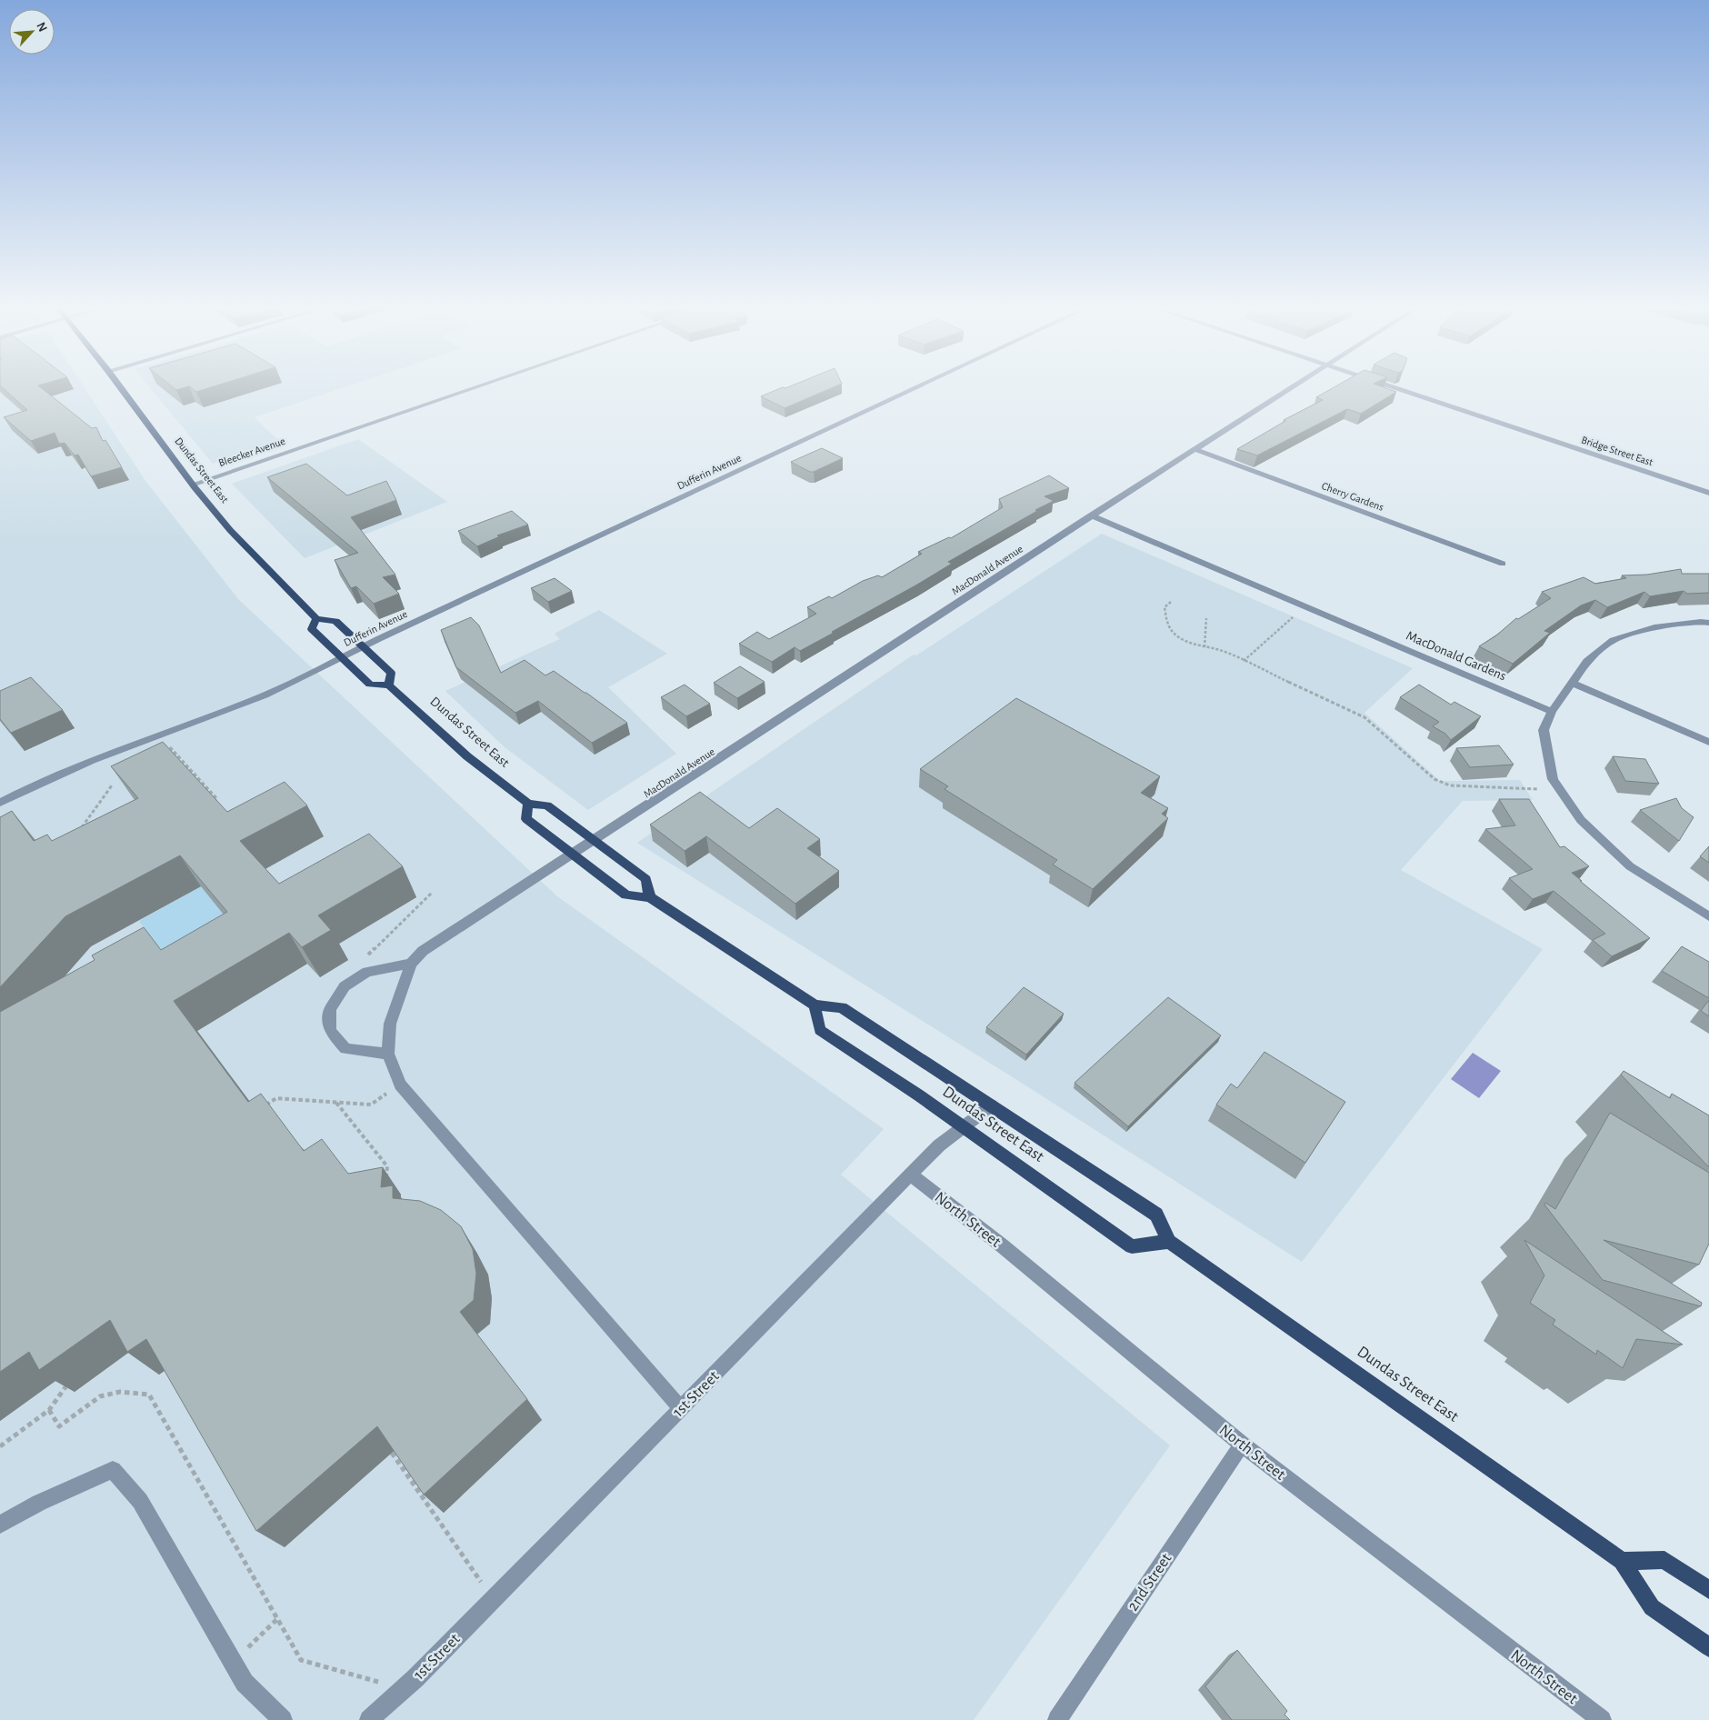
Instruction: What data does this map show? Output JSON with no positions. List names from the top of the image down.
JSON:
{
  "streets": {
    "main road": ["Dundas Street East"],
    "street": [
      "Bridge Street East",
      "Bleecker Avenue",
      "Dufferin Avenue",
      "Cherry Gardens",
      "MacDonald Avenue",
      "MacDonald Gardens",
      "North Street",
      "1st Street",
      "2nd Street"
    ]
  },
  "crossings": [
    ["Bleecker Avenue", "Dundas Street East"],
    ["Dundas Street East", "MacDonald Avenue"],
    ["Dundas Street East", "1st Street"],
    ["Cherry Gardens", "MacDonald Avenue"],
    ["MacDonald Avenue", "MacDonald Gardens"],
    ["North Street", "1st Street"],
    ["North Street", "2nd Street"]
  ],
  "north": "top right"
}
